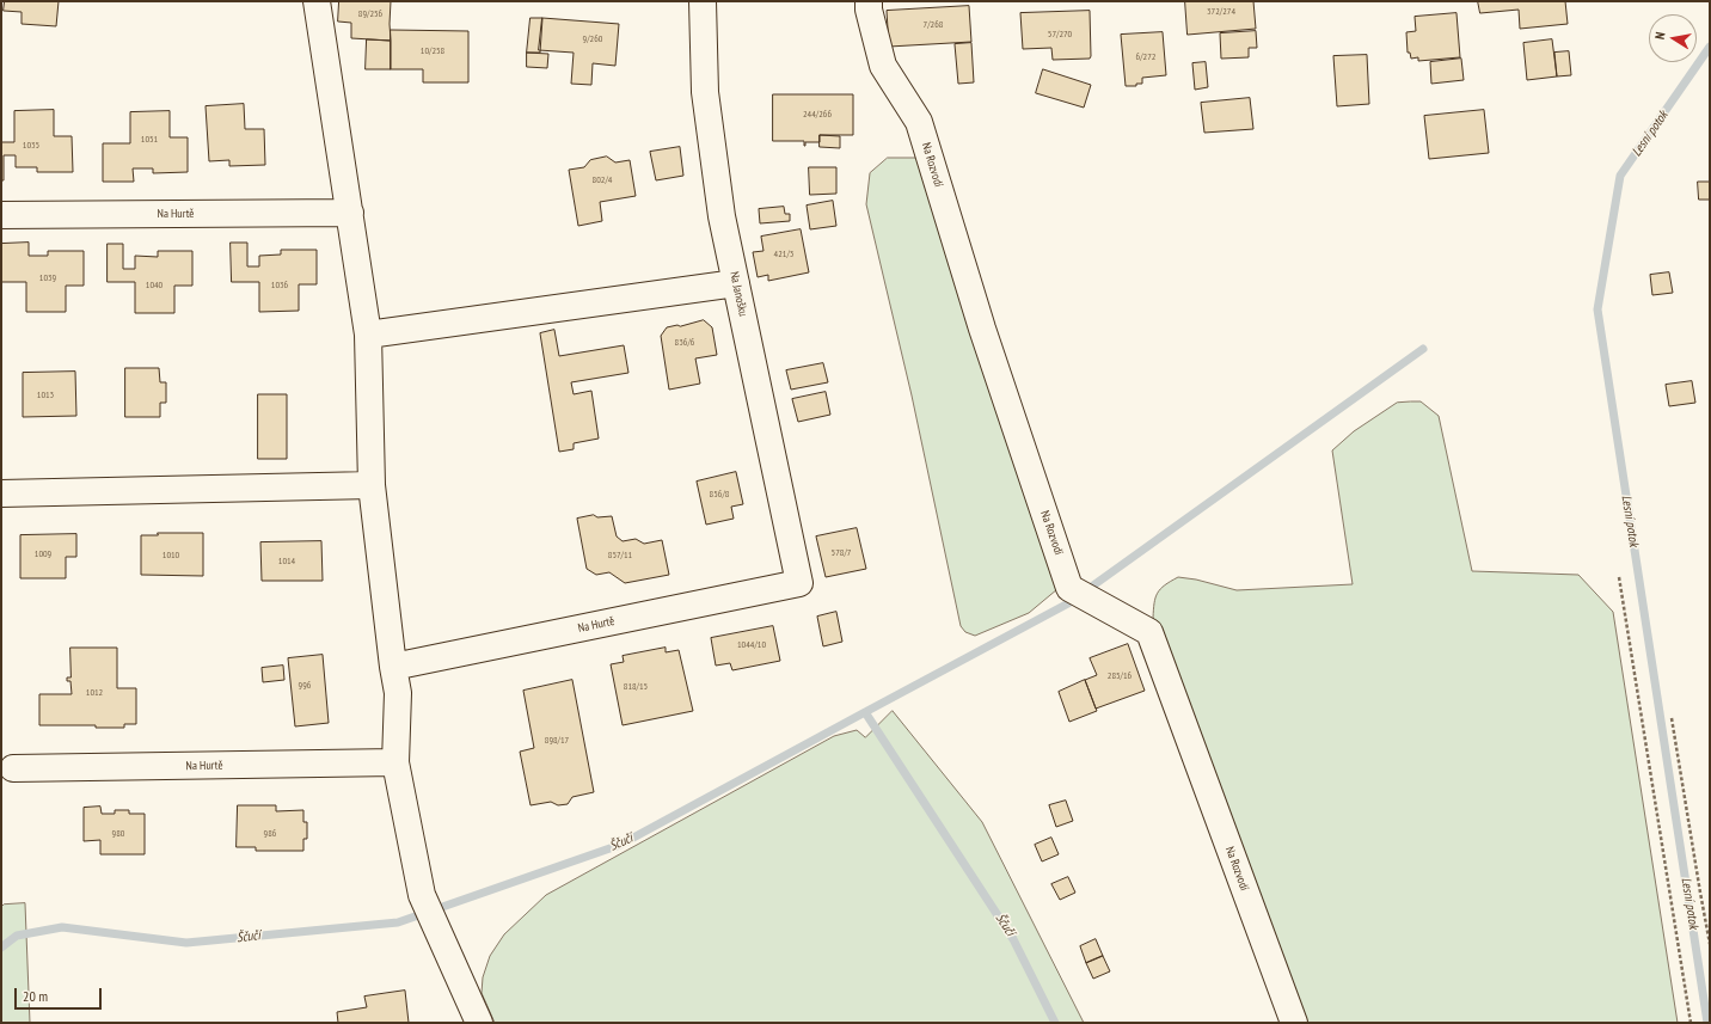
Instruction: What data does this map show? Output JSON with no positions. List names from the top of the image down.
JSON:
{
  "streets": {
    "street": ["Na Rozvodí", "Na Hurtě", "Na Janošku"]
  },
  "crossings": [
    ["Na Hurtě", "Na Janošku"]
  ],
  "water": ["Lesní potok", "Ščučí"],
  "house_numbers": [
    "372/274",
    "89/256",
    "7/268",
    "57/270",
    "9/260",
    "10/258",
    "6/272",
    "244/266",
    "1051",
    "1035",
    "802/4",
    "421/3",
    "1039",
    "1040",
    "1036",
    "836/6",
    "1013",
    "856/8",
    "578/7",
    "1009",
    "1010",
    "857/11",
    "1014",
    "1044/10",
    "285/16",
    "996",
    "818/15",
    "1012",
    "898/17",
    "980",
    "986"
  ],
  "scale_bar": "20 m",
  "north": "left"
}
